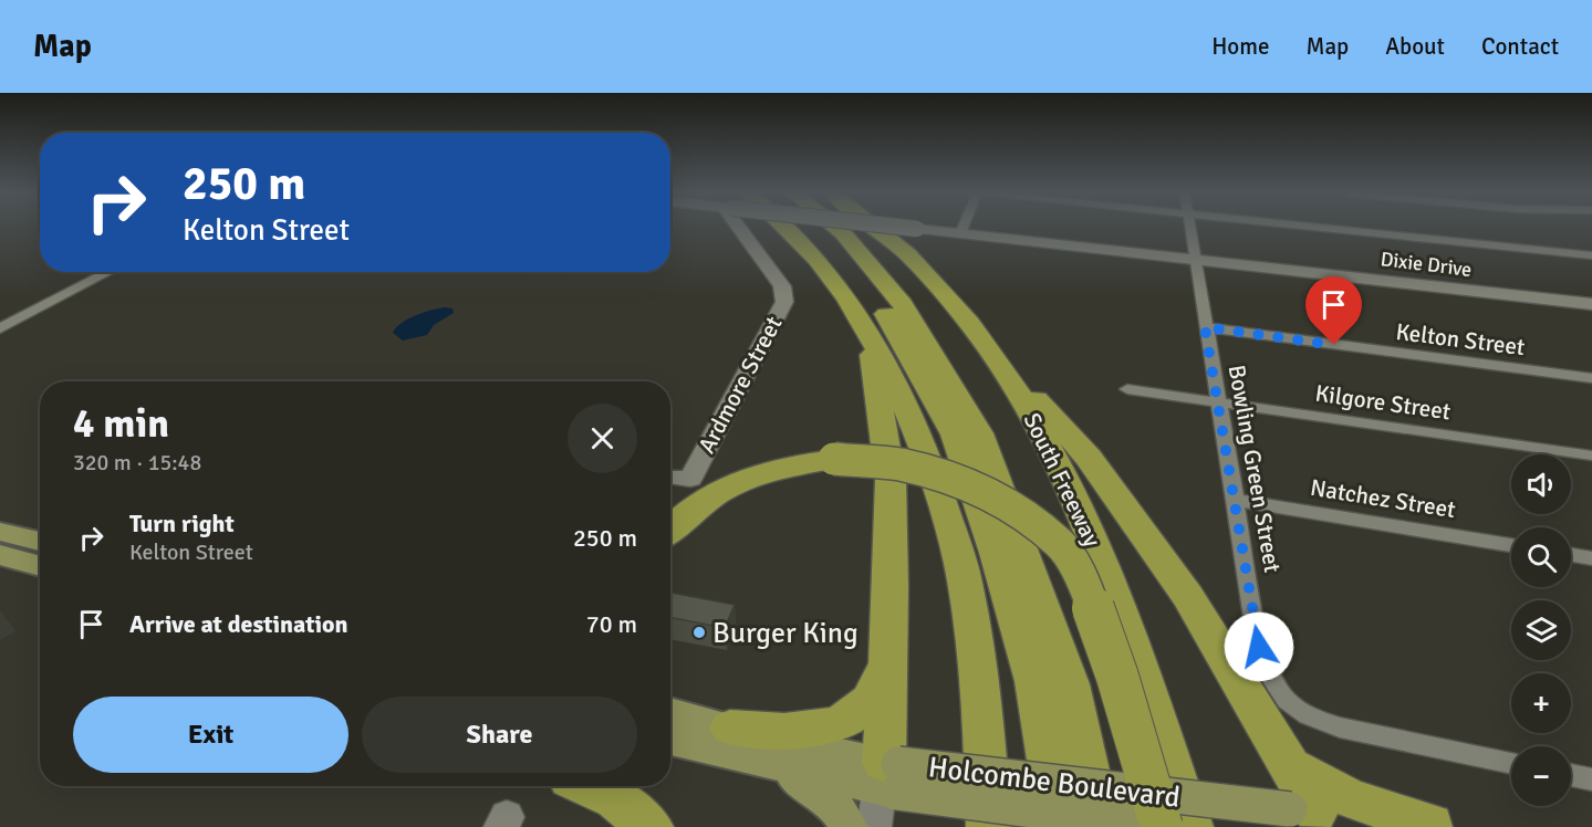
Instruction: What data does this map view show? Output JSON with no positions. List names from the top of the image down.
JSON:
{
  "streets": {
    "highway": ["South Freeway"],
    "main road": ["Holcombe Boulevard"],
    "street": [
      "Dixie Drive",
      "Kelton Street",
      "Ardmore Street",
      "Kilgore Street",
      "Bowling Green Street",
      "Natchez Street"
    ]
  },
  "crossings": [
    ["Dixie Drive", "Bowling Green Street"],
    ["Kelton Street", "Bowling Green Street"],
    ["Kilgore Street", "Bowling Green Street"],
    ["Bowling Green Street", "Natchez Street"]
  ],
  "places": ["Burger King"],
  "page": {
    "header": "Map",
    "nav": [
      "Home",
      "Map",
      "About",
      "Contact"
    ],
    "turn": ["250 m", "Kelton Street"],
    "heading": ["4 min", "320 m · 15:48"],
    "map_buttons": ["+", "−"],
    "list": [
      {
        "name": "Turn right",
        "note": "Kelton Street",
        "value": "250 m"
      },
      {
        "name": "Arrive at destination",
        "value": "70 m"
      }
    ],
    "buttons": ["Exit", "Share"]
  }
}
